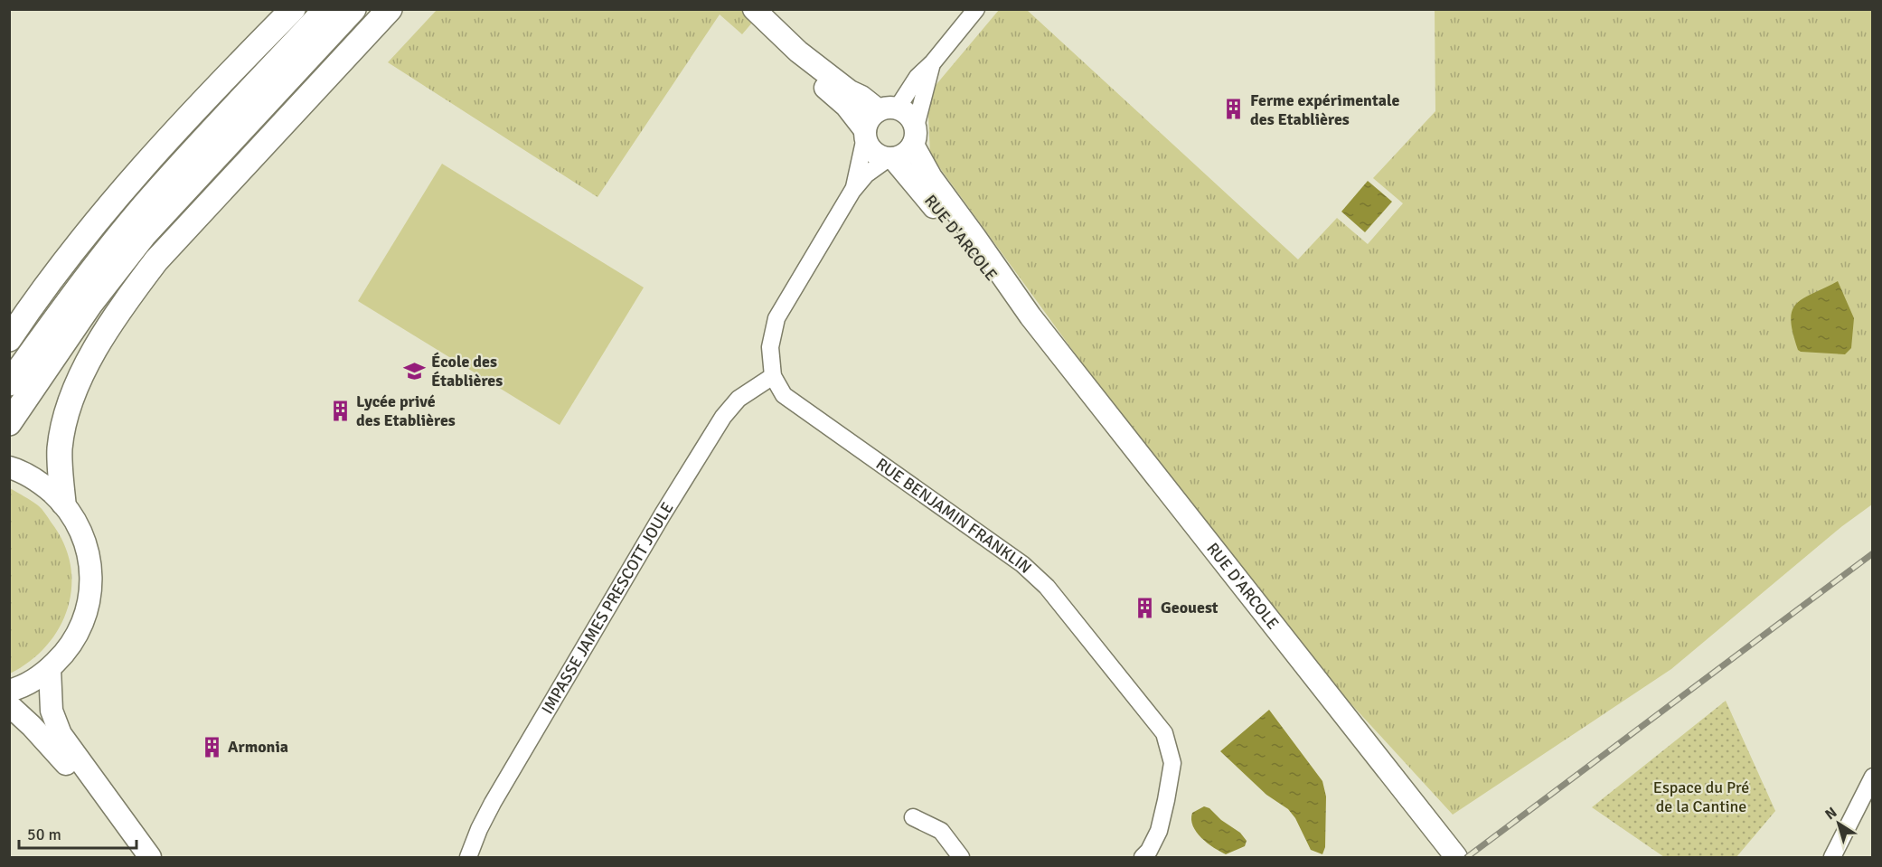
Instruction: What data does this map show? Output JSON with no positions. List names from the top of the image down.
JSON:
{
  "streets": {
    "main road": ["RUE D'ARCOLE"],
    "street": ["RUE BENJAMIN FRANKLIN", "IMPASSE JAMES PRESCOTT JOULE"]
  },
  "crossings": [
    ["RUE BENJAMIN FRANKLIN", "IMPASSE JAMES PRESCOTT JOULE"]
  ],
  "parks": ["Espace du Pré de la Cantine"],
  "places": {
    "building": [
      "Ferme expérimentale des Etablières",
      "Lycée privé des Etablières",
      "Geouest",
      "Armonia"
    ],
    "school or university": ["École des Établières"]
  },
  "scale_bar": "50 m",
  "north": "top left"
}
